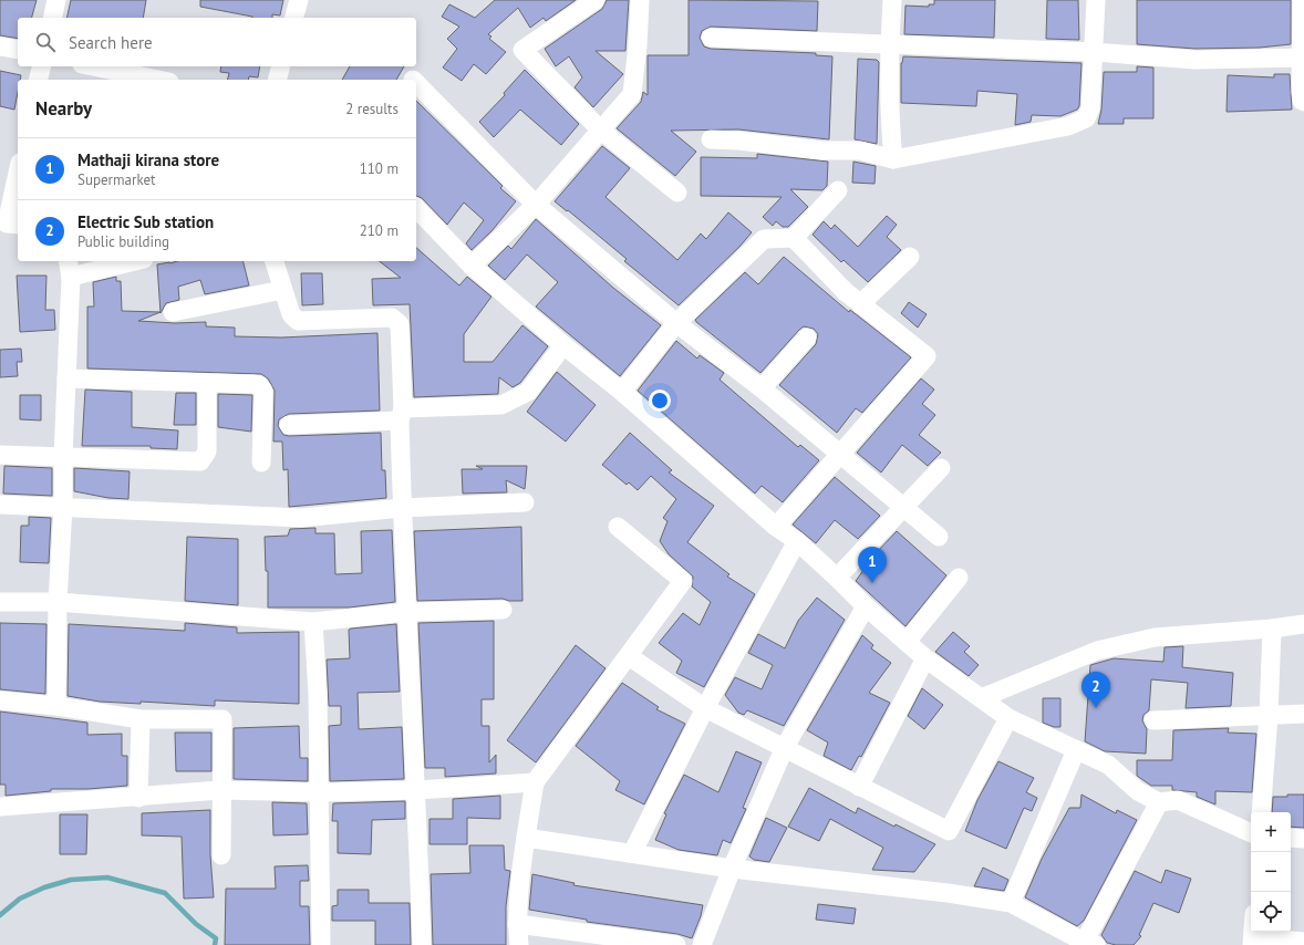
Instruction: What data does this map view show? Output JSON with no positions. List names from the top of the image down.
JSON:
{
  "page": {
    "search": "Search here",
    "heading": ["Nearby", "2 results"],
    "list": [
      {
        "mark": "1",
        "name": "Mathaji kirana store",
        "note": "Supermarket",
        "value": "110 m"
      },
      {
        "mark": "2",
        "name": "Electric Sub station",
        "note": "Public building",
        "value": "210 m"
      }
    ],
    "pins": ["1", "2"],
    "map_buttons": ["+", "−"]
  }
}
